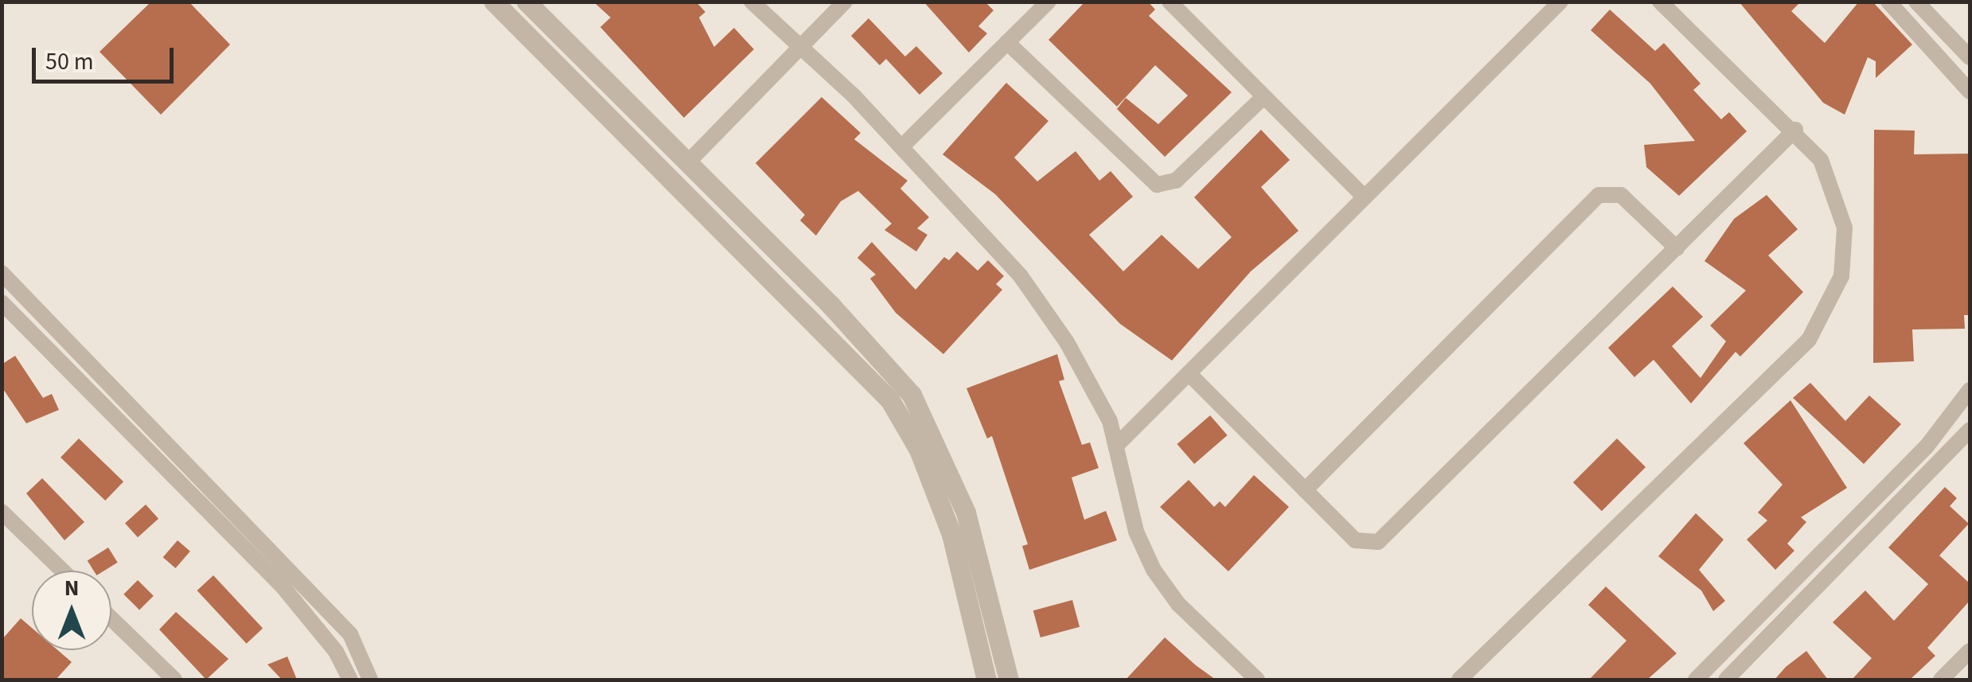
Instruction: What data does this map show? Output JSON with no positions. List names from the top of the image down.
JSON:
{
  "scale_bar": "50 m",
  "north": "top"
}
